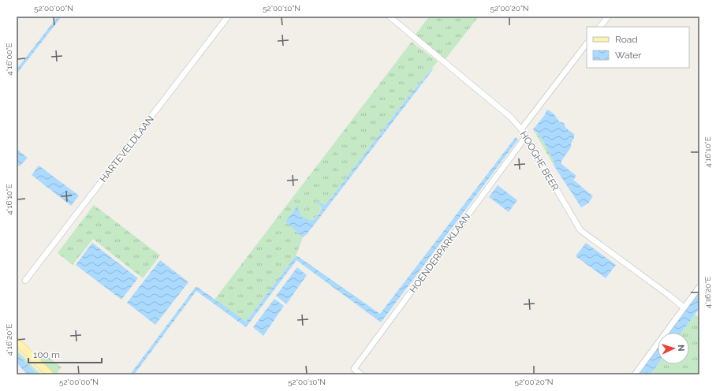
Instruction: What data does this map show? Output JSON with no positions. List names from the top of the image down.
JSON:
{
  "streets": {
    "street": ["HARTEVELDLAAN", "HOOGHE BEER", "HOENDERPARKLAAN"]
  },
  "crossings": [
    ["HOOGHE BEER", "HOENDERPARKLAAN"]
  ],
  "legend": ["Road", "Water"],
  "scale_bar": "100 m",
  "north": "right",
  "coordinates": [
    "52°00'00\"N",
    "52°00'10\"N",
    "52°00'20\"N",
    "4°16'00\"E",
    "4°16'10\"E",
    "4°16'20\"E"
  ]
}
